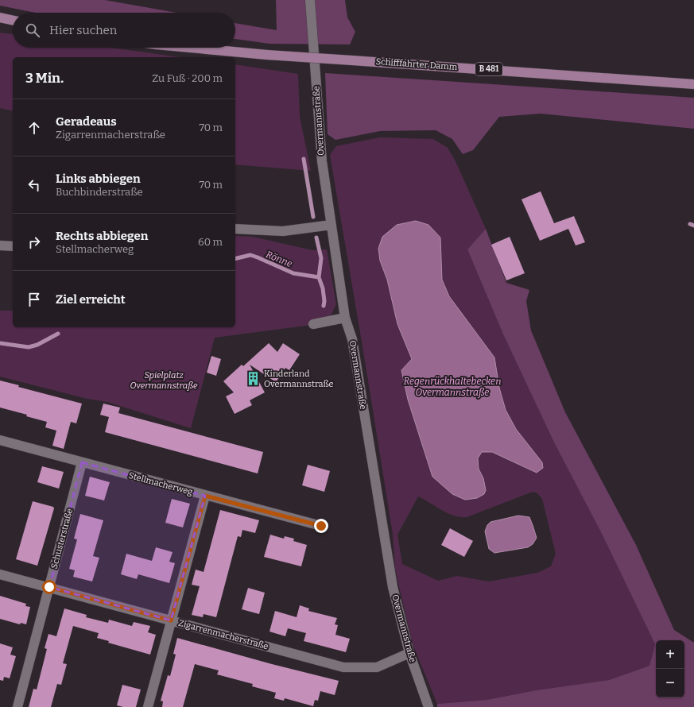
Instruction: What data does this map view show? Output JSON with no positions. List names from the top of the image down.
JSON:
{
  "streets": {
    "main road": ["Schifffahrter Damm", "B 481"],
    "street": [
      "Overmannstraße",
      "Stellmacherweg",
      "Schusterstraße",
      "Zigarrenmacherstraße"
    ]
  },
  "crossings": [
    ["Overmannstraße", "Zigarrenmacherstraße"],
    ["Stellmacherweg", "Schusterstraße"],
    ["Schusterstraße", "Zigarrenmacherstraße"]
  ],
  "water": ["Rönne", "Regenrückhaltebecken Overmannstraße"],
  "parks": ["Spielplatz Overmannstraße"],
  "places": {
    "building": ["Kinderland Overmannstraße"]
  },
  "page": {
    "search": "Hier suchen",
    "heading": ["3 Min.", "Zu Fuß · 200 m"],
    "list": [
      ["Geradeaus", "Zigarrenmacherstraße", "70 m"],
      ["Links abbiegen", "Buchbinderstraße", "70 m"],
      ["Rechts abbiegen", "Stellmacherweg", "60 m"],
      "Ziel erreicht"
    ],
    "map_buttons": ["+", "−"]
  }
}
